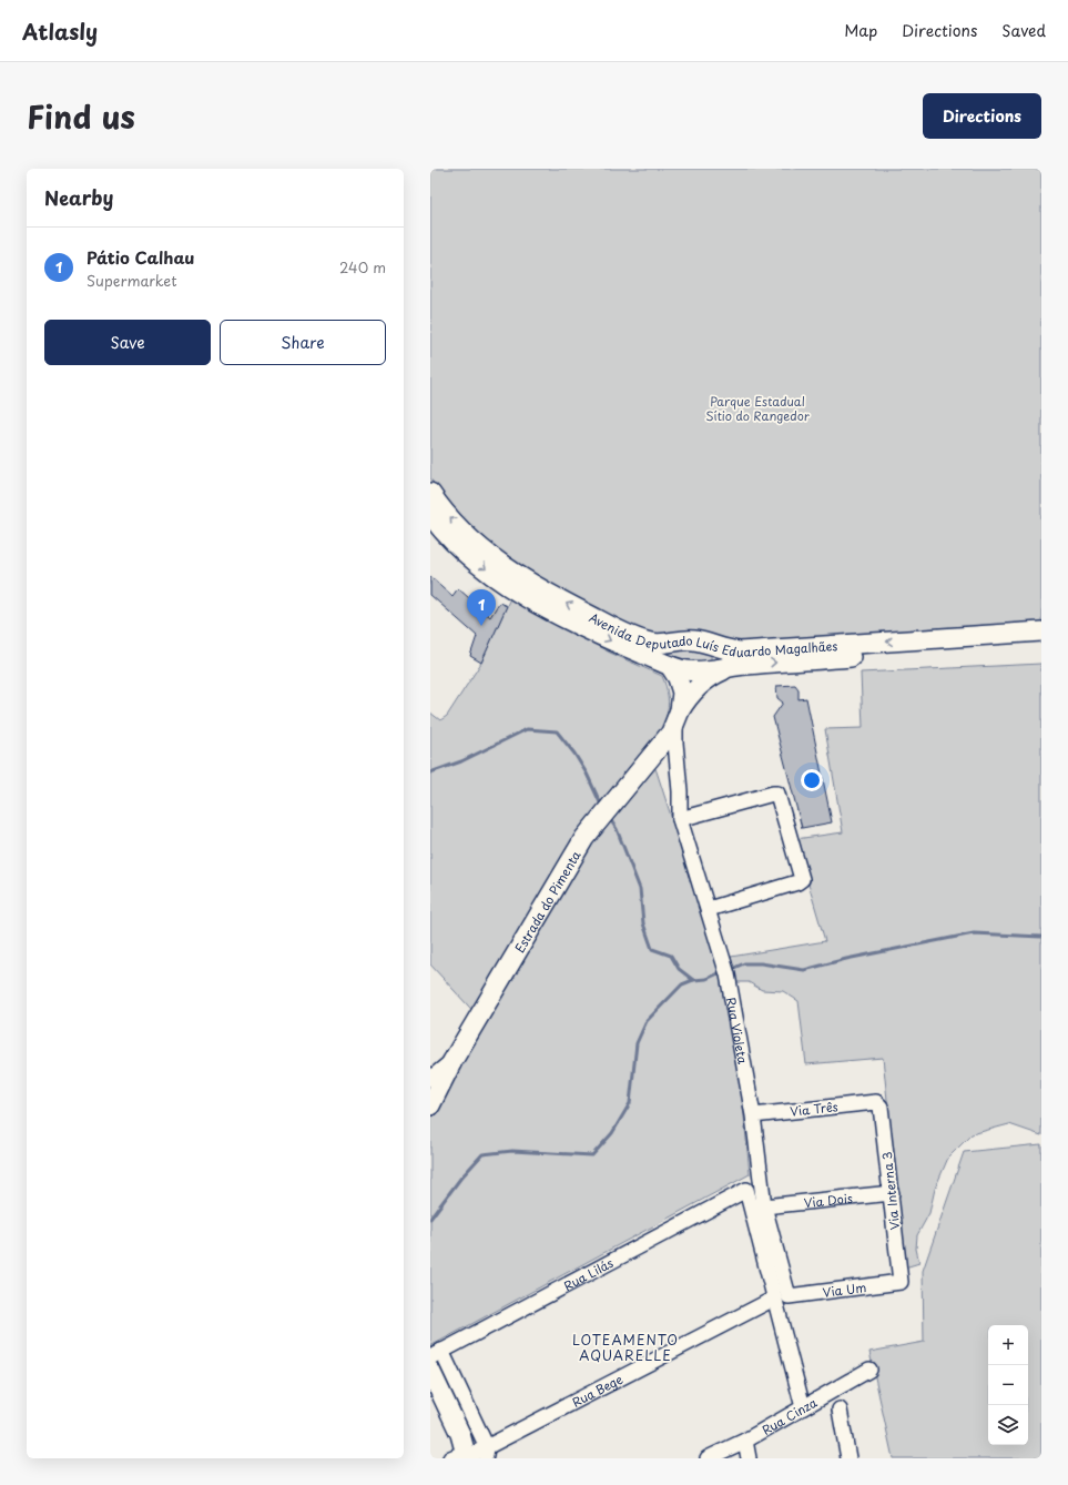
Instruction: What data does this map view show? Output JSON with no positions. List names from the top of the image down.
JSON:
{
  "streets": {
    "main road": ["Avenida Deputado Luís Eduardo Magalhães", "Estrada do Pimenta"],
    "street": [
      "Rua Violeta",
      "Via Três",
      "Via Interna 3",
      "Via Dois",
      "Rua Lilás",
      "Via Um",
      "Rua Bege",
      "Rua Cinza"
    ]
  },
  "crossings": [
    ["Avenida Deputado Luís Eduardo Magalhães", "Estrada do Pimenta"],
    ["Estrada do Pimenta", "Rua Violeta"],
    ["Rua Violeta", "Via Três"],
    ["Rua Violeta", "Via Dois"],
    ["Rua Violeta", "Rua Lilás"],
    ["Rua Violeta", "Via Um"],
    ["Rua Violeta", "Rua Bege"],
    ["Via Três", "Via Interna 3"],
    ["Via Interna 3", "Via Dois"],
    ["Via Interna 3", "Via Um"],
    ["Rua Lilás", "Via Um"],
    ["Rua Lilás", "Rua Bege"],
    ["Via Um", "Rua Bege"]
  ],
  "districts": ["LOTEAMENTO AQUARELLE"],
  "parks": ["Parque Estadual Sítio do Rangedor"],
  "page": {
    "header": "Atlasly",
    "nav": ["Map", "Directions", "Saved"],
    "title": "Find us",
    "buttons": [
      "Directions",
      ["Save", "Share"]
    ],
    "heading": "Nearby",
    "list": [
      {
        "mark": "1",
        "name": "Pátio Calhau",
        "note": "Supermarket",
        "value": "240 m"
      }
    ],
    "pins": "1",
    "map_buttons": ["+", "−"]
  }
}
